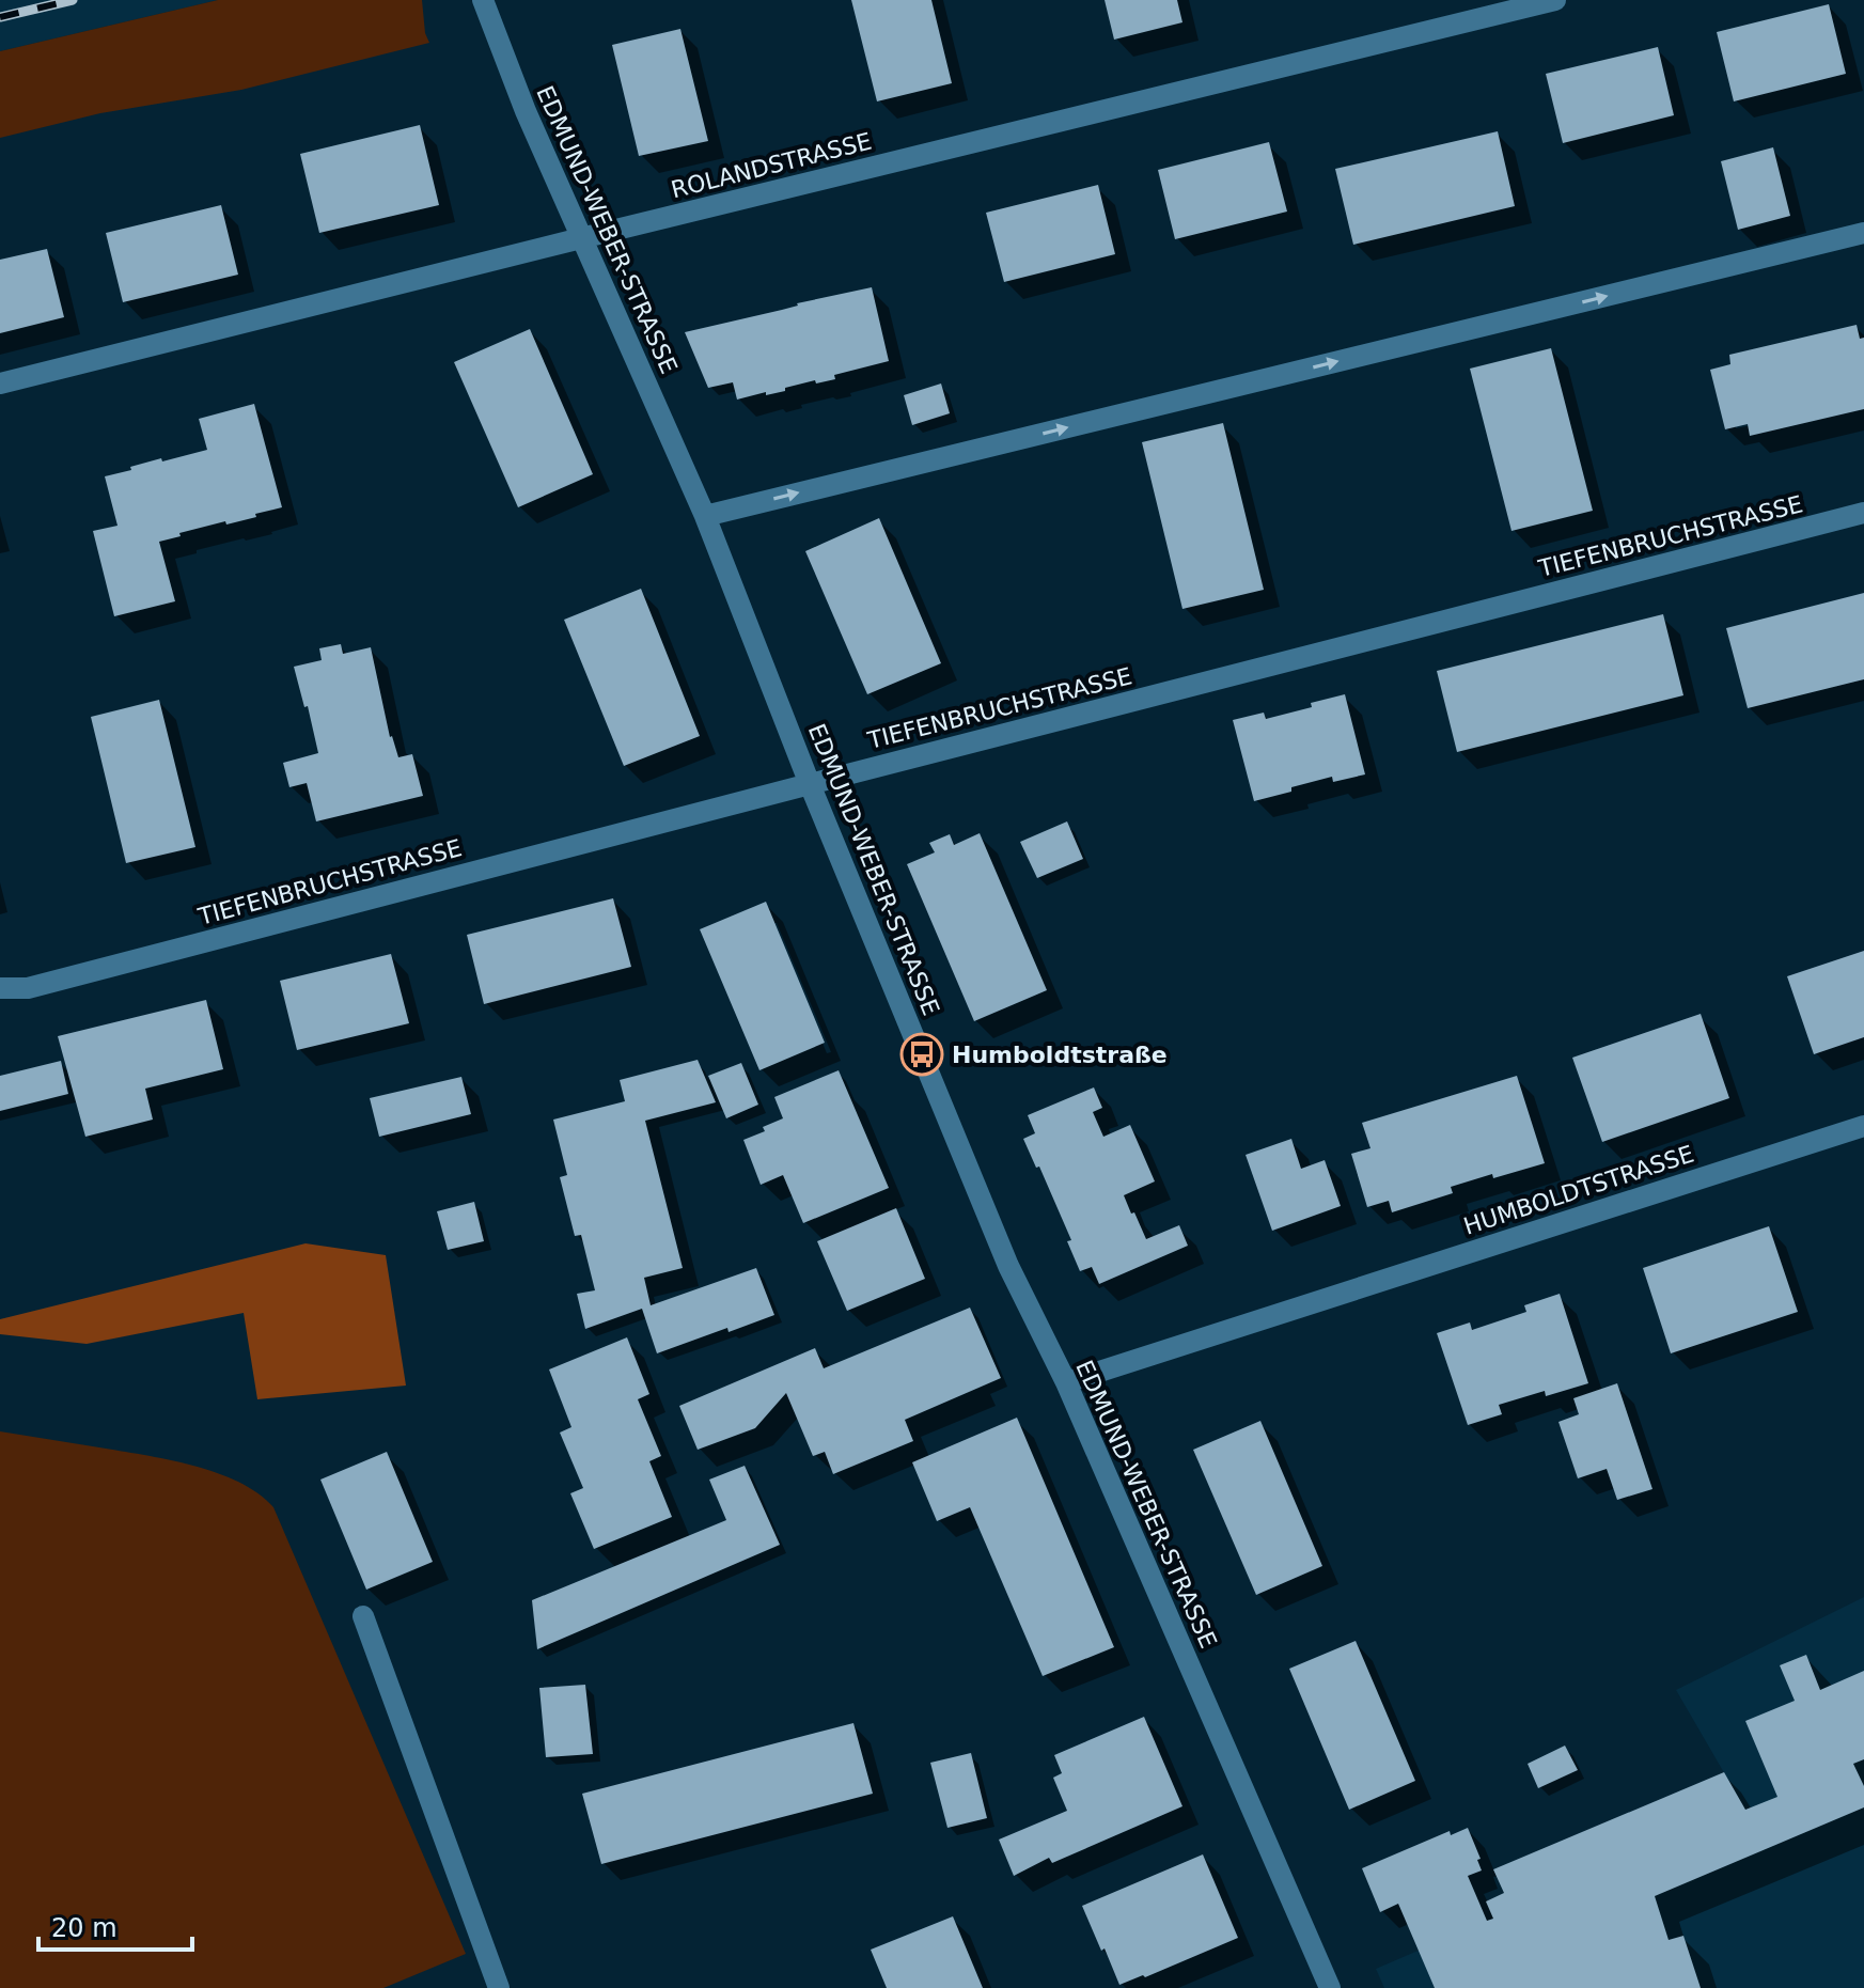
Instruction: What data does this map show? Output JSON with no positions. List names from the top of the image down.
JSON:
{
  "streets": {
    "street": [
      "ROLANDSTRASSE",
      "EDMUND-WEBER-STRASSE",
      "TIEFENBRUCHSTRASSE",
      "HUMBOLDTSTRASSE"
    ]
  },
  "crossings": [
    ["ROLANDSTRASSE", "EDMUND-WEBER-STRASSE"],
    ["EDMUND-WEBER-STRASSE", "TIEFENBRUCHSTRASSE"],
    ["EDMUND-WEBER-STRASSE", "HUMBOLDTSTRASSE"]
  ],
  "places": {
    "bus stop": ["Humboldtstraße"]
  },
  "scale_bar": "20 m"
}
